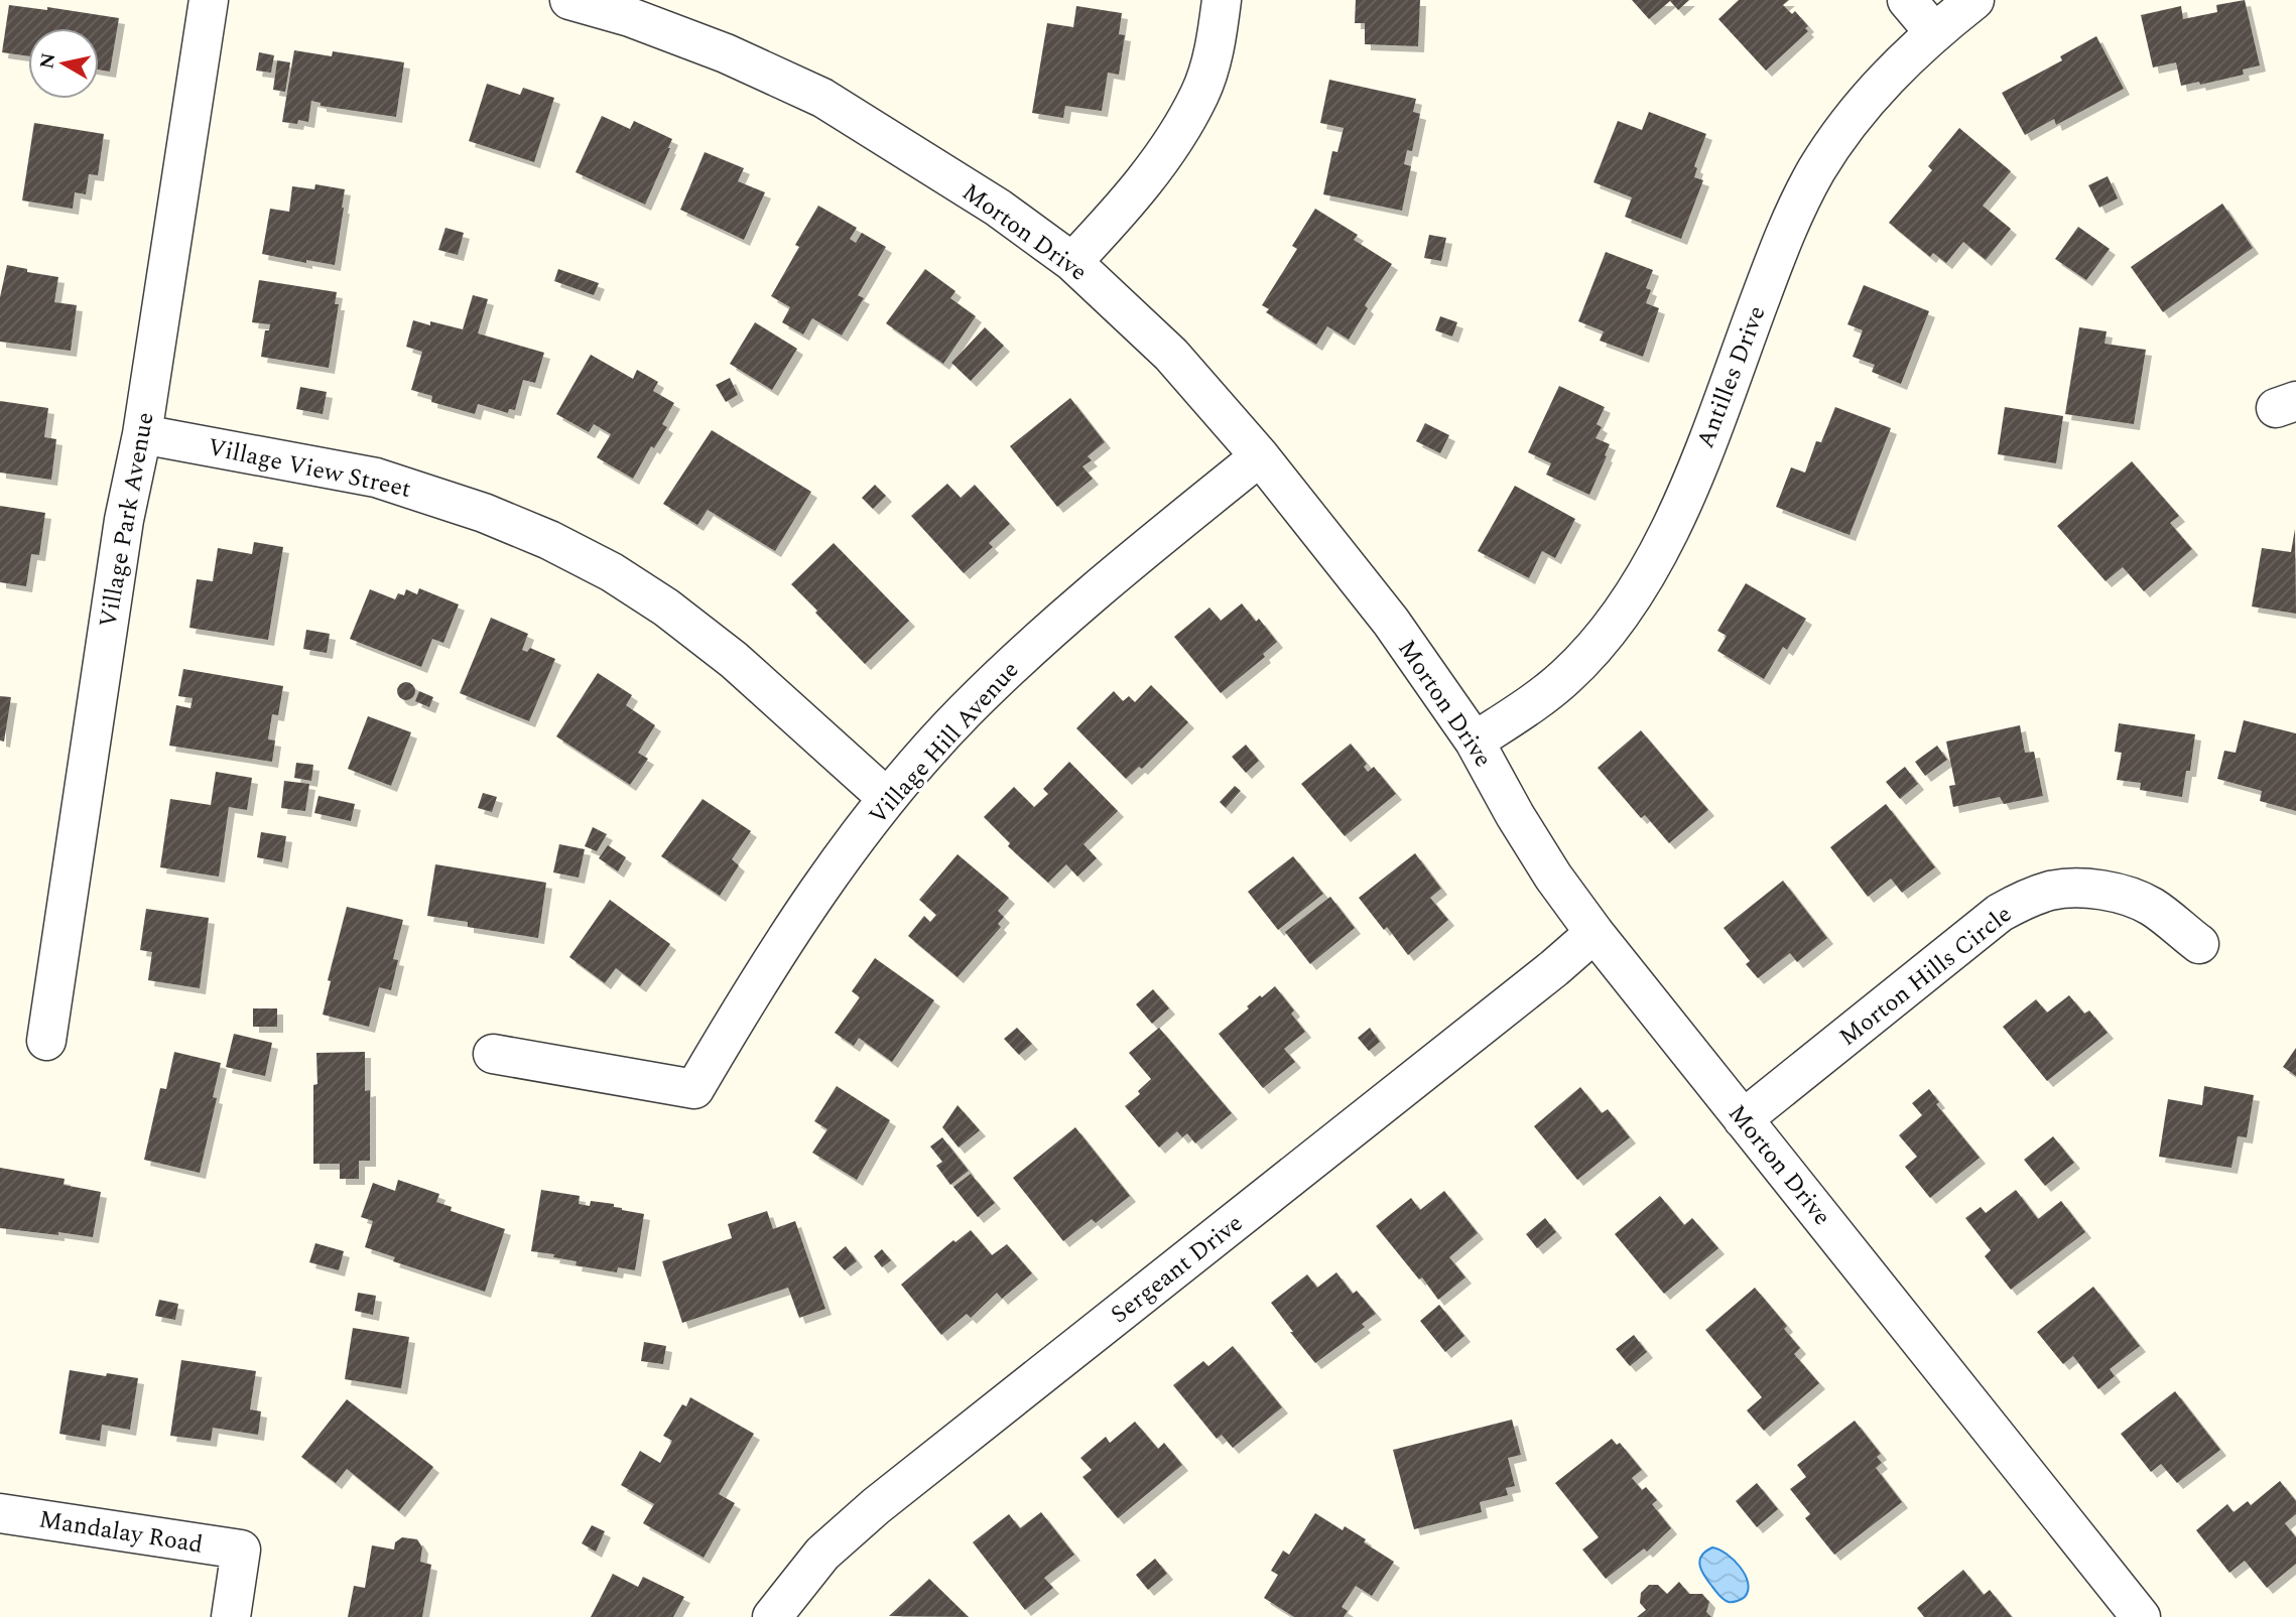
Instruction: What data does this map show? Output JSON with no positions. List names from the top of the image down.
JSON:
{
  "streets": {
    "street": [
      "Morton Drive",
      "Antilles Drive",
      "Village View Street",
      "Village Park Avenue",
      "Village Hill Avenue",
      "Morton Hills Circle",
      "Sergeant Drive",
      "Mandalay Road"
    ]
  },
  "crossings": [
    ["Morton Drive", "Antilles Drive"],
    ["Morton Drive", "Village Hill Avenue"],
    ["Morton Drive", "Morton Hills Circle"],
    ["Morton Drive", "Sergeant Drive"],
    ["Village View Street", "Village Park Avenue"],
    ["Village View Street", "Village Hill Avenue"]
  ],
  "north": "left"
}
